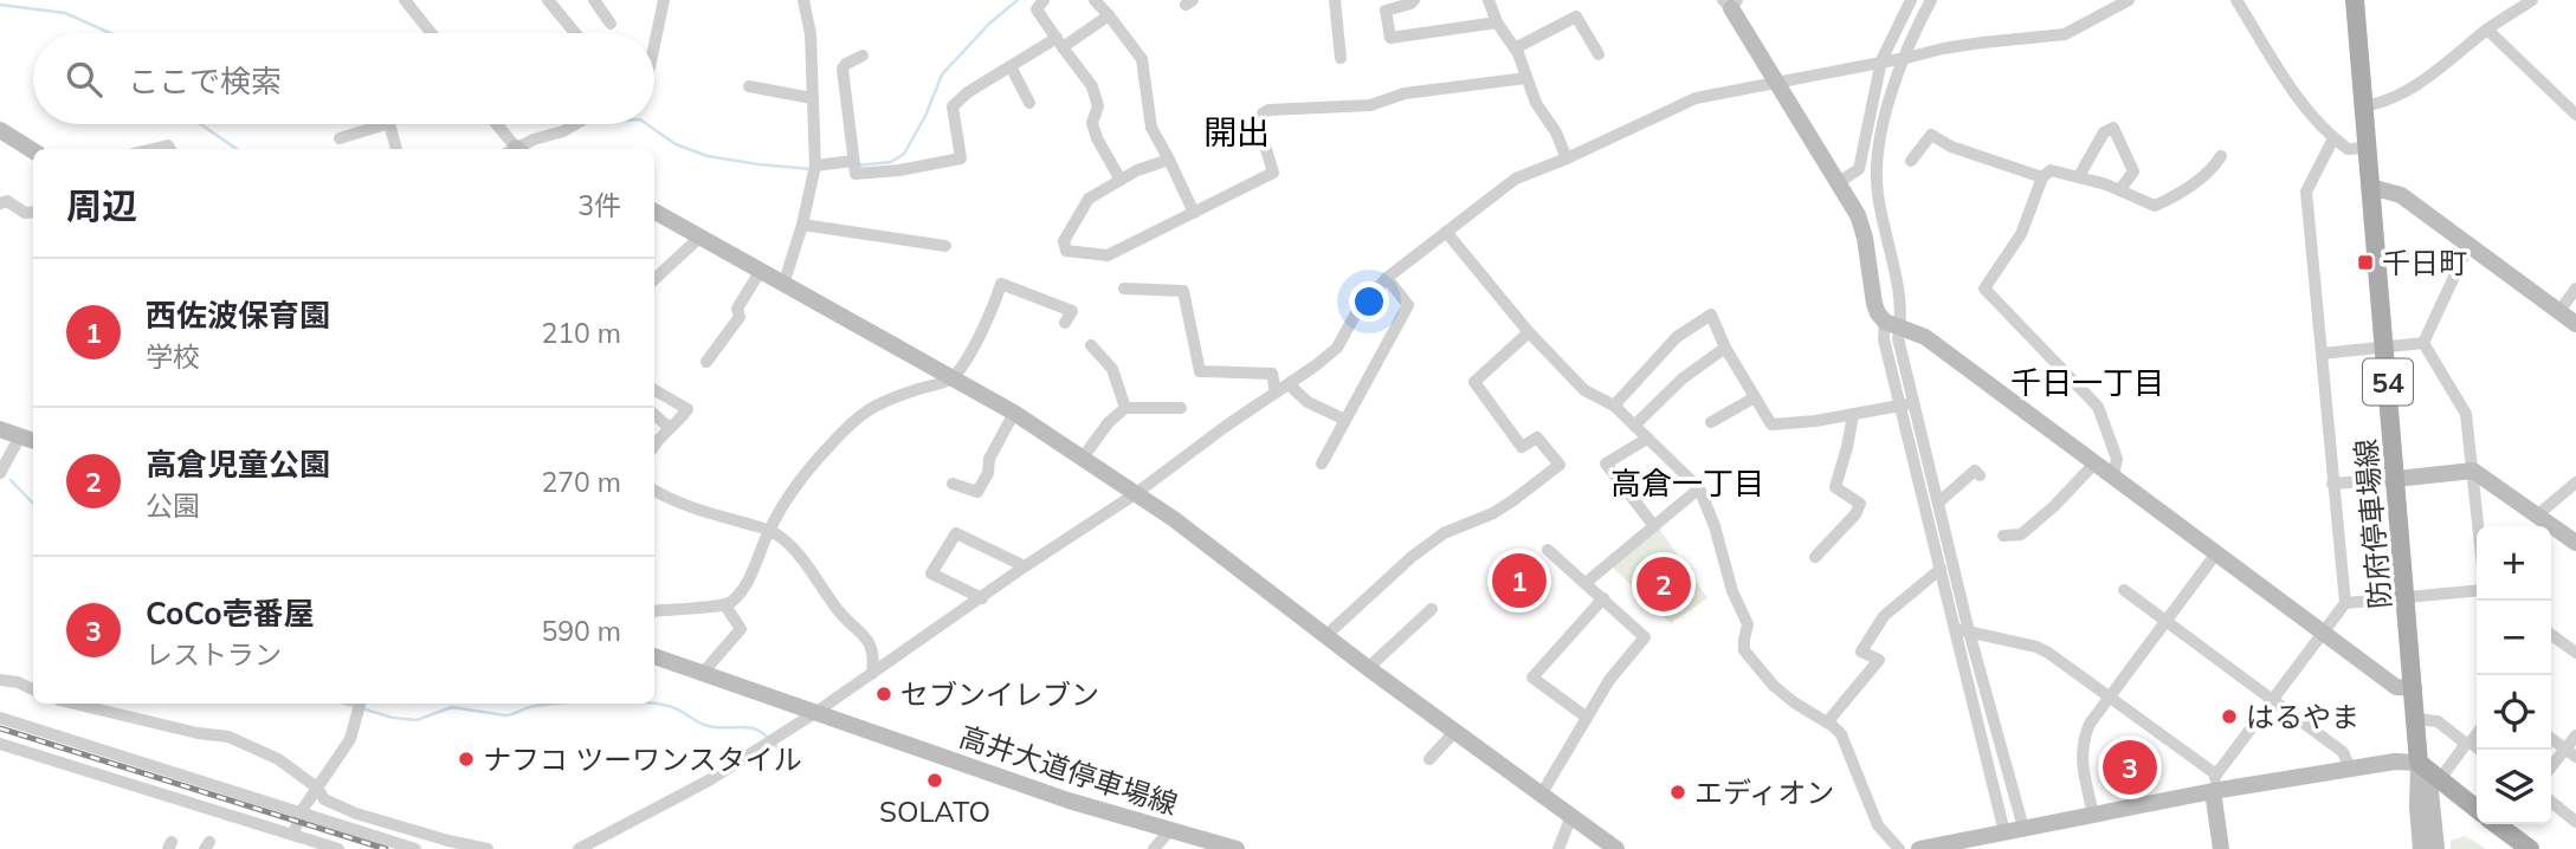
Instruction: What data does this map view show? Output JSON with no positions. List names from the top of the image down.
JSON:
{
  "streets": {
    "main road": ["54", "防府停車場線"],
    "street": ["高井大道停車場線"]
  },
  "districts": ["開出", "千日一丁目", "高倉一丁目"],
  "places": {
    "transit": ["千日町"],
    "other": [
      "セブンイレブン",
      "はるやま",
      "ナフコ ツーワンスタイル",
      "SOLATO",
      "エディオン"
    ]
  },
  "page": {
    "search": "ここで検索",
    "heading": ["周辺", "3件"],
    "list": [
      {
        "mark": "1",
        "name": "西佐波保育園",
        "note": "学校",
        "value": "210 m"
      },
      {
        "mark": "2",
        "name": "高倉児童公園",
        "note": "公園",
        "value": "270 m"
      },
      {
        "mark": "3",
        "name": "CoCo壱番屋",
        "note": "レストラン",
        "value": "590 m"
      }
    ],
    "map_buttons": ["+", "−"],
    "pins": ["1", "2", "3"]
  }
}
